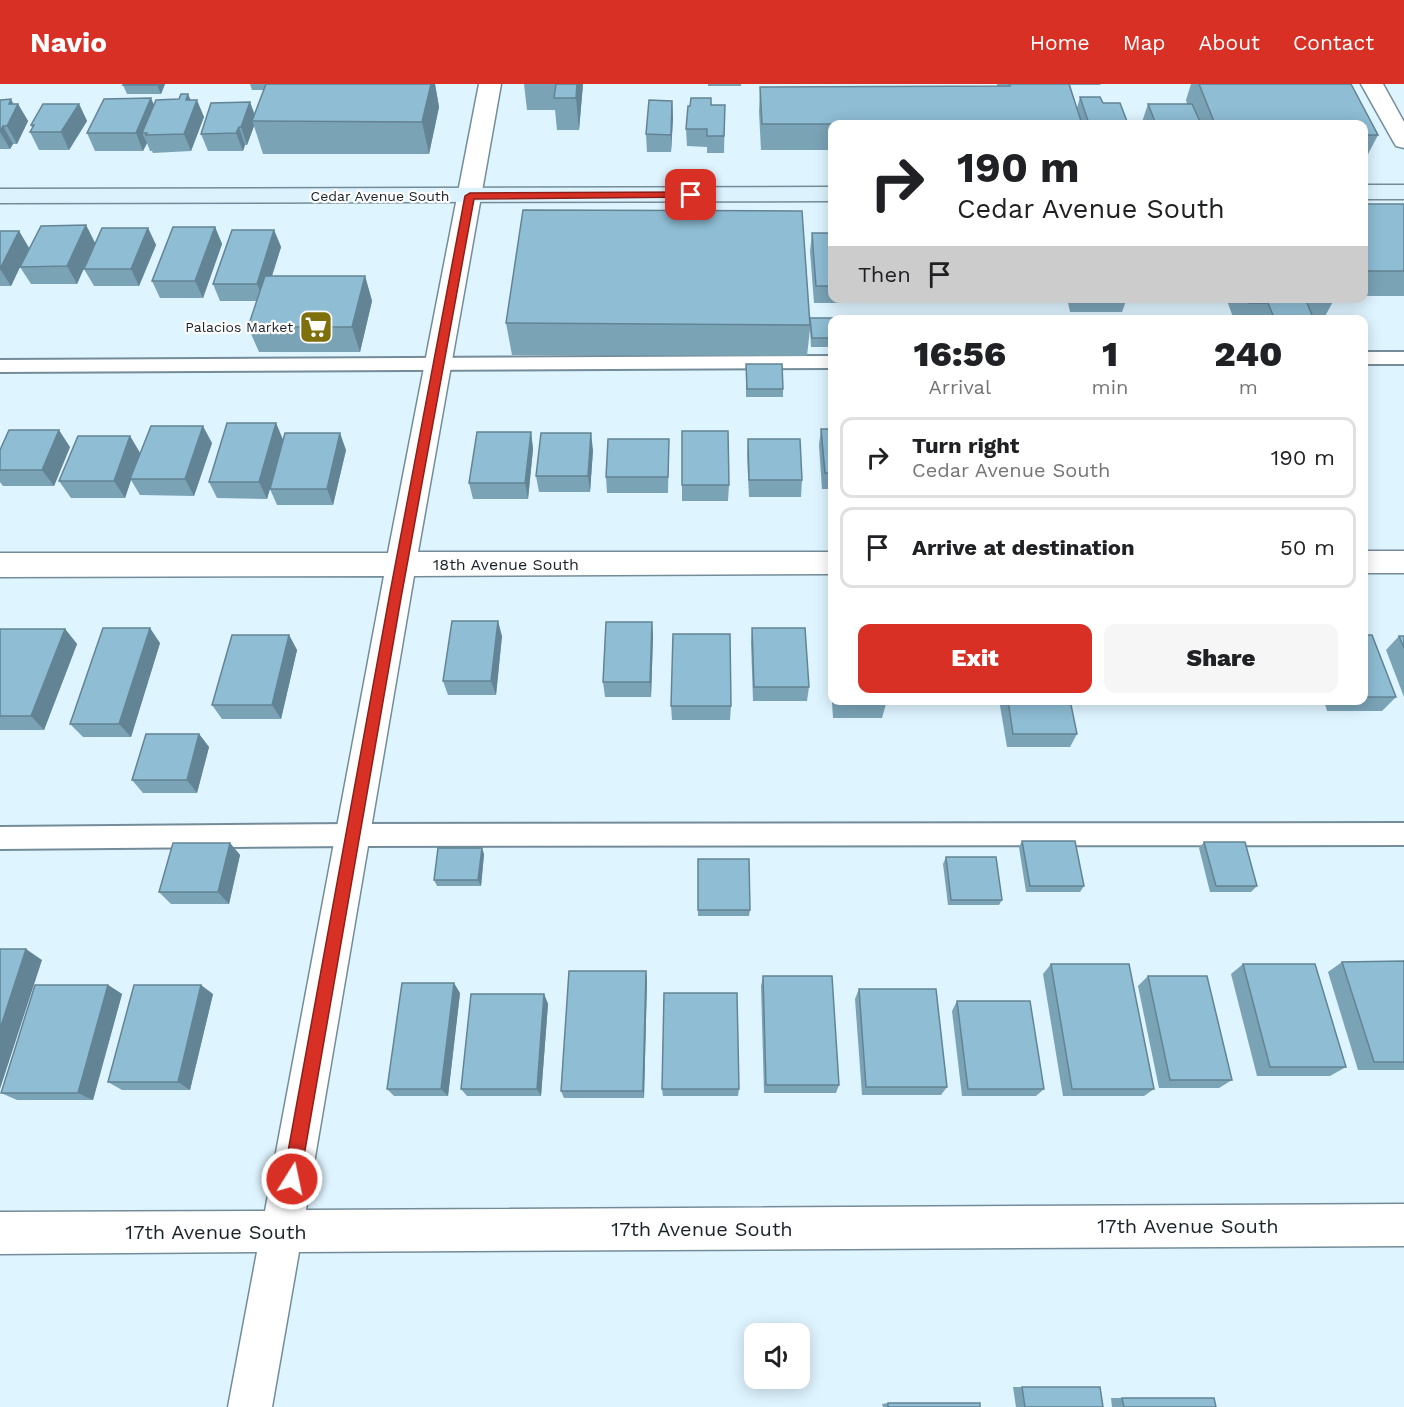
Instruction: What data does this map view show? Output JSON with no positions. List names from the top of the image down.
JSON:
{
  "streets": {
    "main road": ["Cedar Avenue South"],
    "street": ["18th Avenue South", "17th Avenue South"]
  },
  "places": {
    "supermarket": ["Palacios Market"]
  },
  "page": {
    "header": "Navio",
    "nav": [
      "Home",
      "Map",
      "About",
      "Contact"
    ],
    "turn": ["190 m", "Cedar Avenue South"],
    "then": "Then",
    "eta": [
      "16:56",
      "Arrival",
      "1",
      "min",
      "240",
      "m"
    ],
    "list": [
      {
        "name": "Turn right",
        "note": "Cedar Avenue South",
        "value": "190 m"
      },
      {
        "name": "Arrive at destination",
        "value": "50 m"
      }
    ],
    "buttons": ["Exit", "Share"]
  }
}
